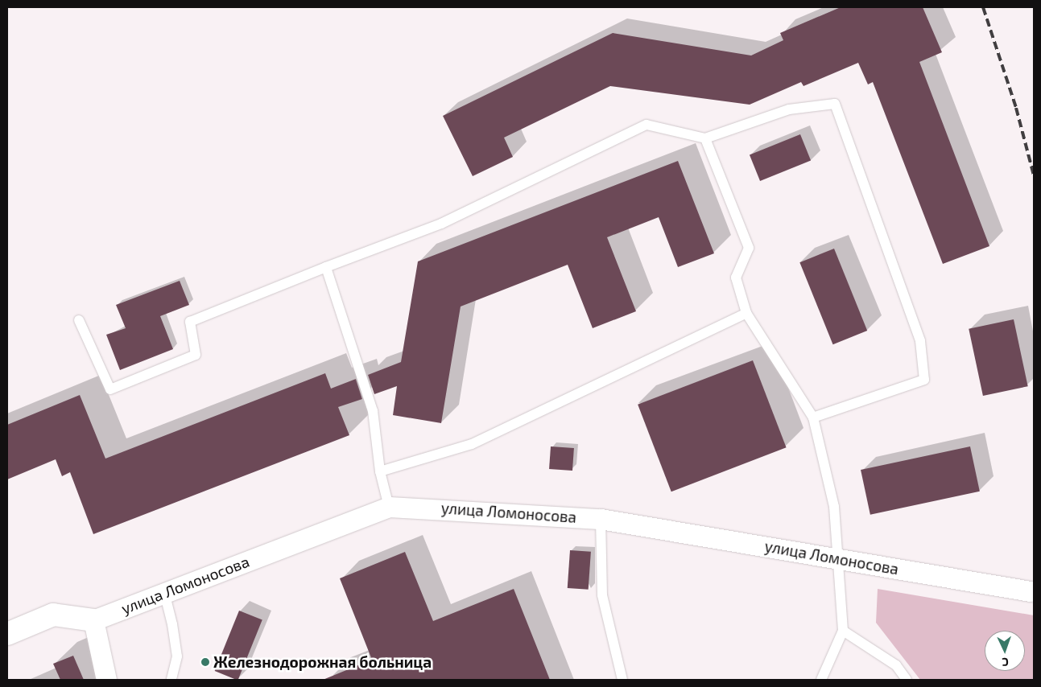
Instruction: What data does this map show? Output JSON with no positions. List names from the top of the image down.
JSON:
{
  "streets": {
    "street": ["улица Ломоносова"]
  },
  "places": ["Железнодорожная больница"],
  "north": "bottom"
}
